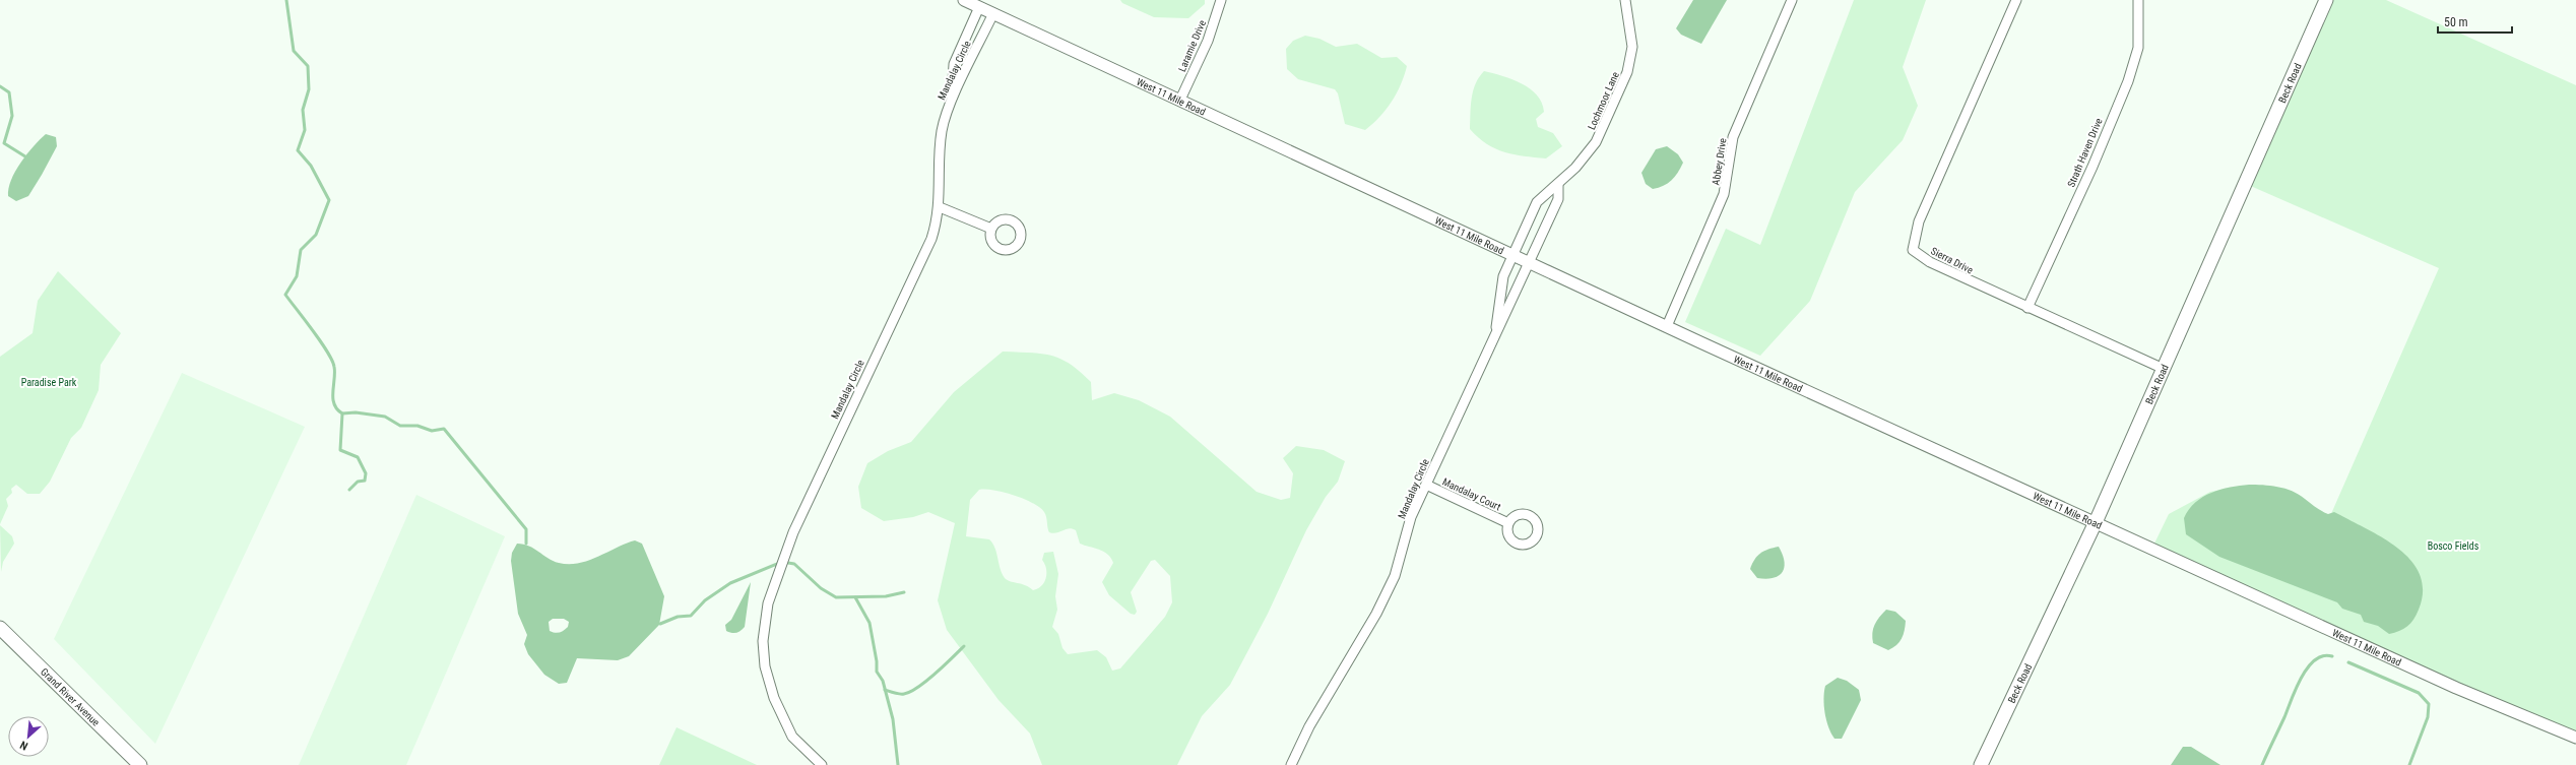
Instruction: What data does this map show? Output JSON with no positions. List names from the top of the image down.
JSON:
{
  "streets": {
    "main road": ["Beck Road", "Grand River Avenue"],
    "street": [
      "Laramie Drive",
      "Mandalay Circle",
      "West 11 Mile Road",
      "Lochmoor Lane",
      "Strath Haven Drive",
      "Abbey Drive",
      "Sierra Drive",
      "Mandalay Court"
    ]
  },
  "crossings": [
    ["Laramie Drive", "West 11 Mile Road"],
    ["Mandalay Circle", "West 11 Mile Road"],
    ["Mandalay Circle", "Lochmoor Lane"],
    ["Mandalay Circle", "Mandalay Court"],
    ["Beck Road", "West 11 Mile Road"],
    ["Beck Road", "Sierra Drive"],
    ["West 11 Mile Road", "Lochmoor Lane"],
    ["West 11 Mile Road", "Abbey Drive"],
    ["Strath Haven Drive", "Sierra Drive"]
  ],
  "parks": ["Paradise Park", "Bosco Fields"],
  "scale_bar": "50 m",
  "north": "bottom left"
}
